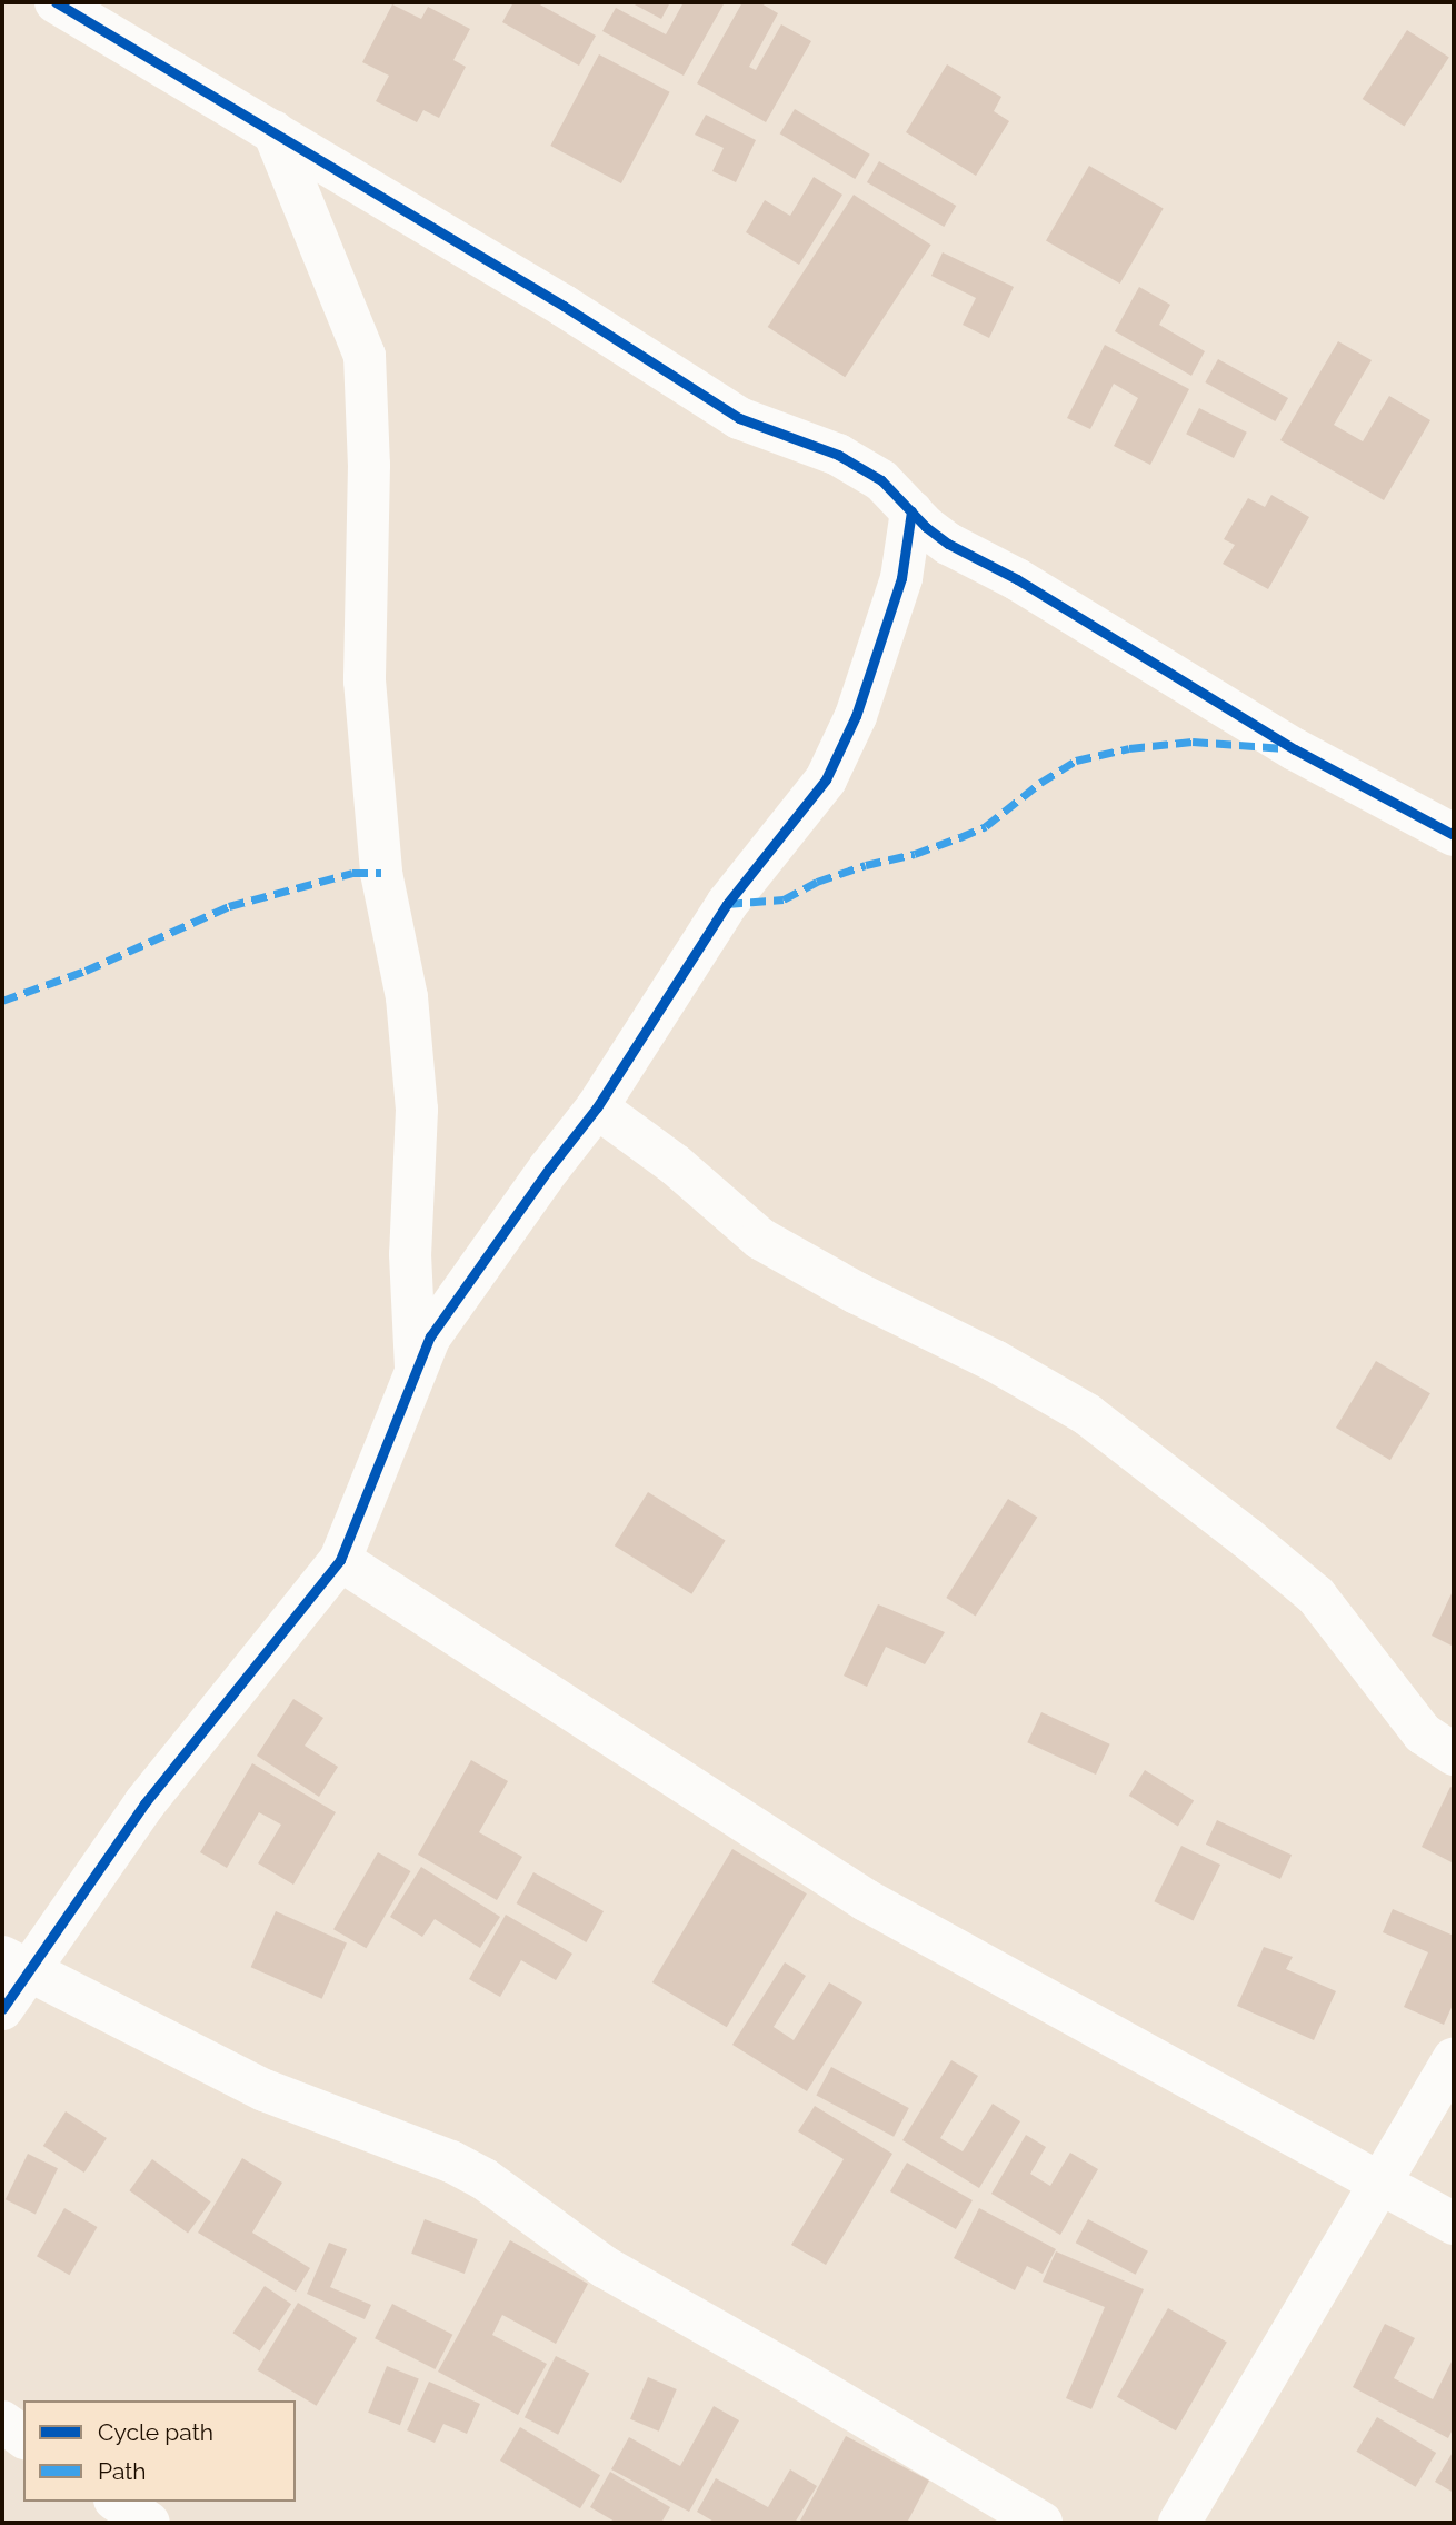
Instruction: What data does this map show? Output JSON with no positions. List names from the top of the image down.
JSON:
{
  "legend": ["Cycle path", "Path"]
}
